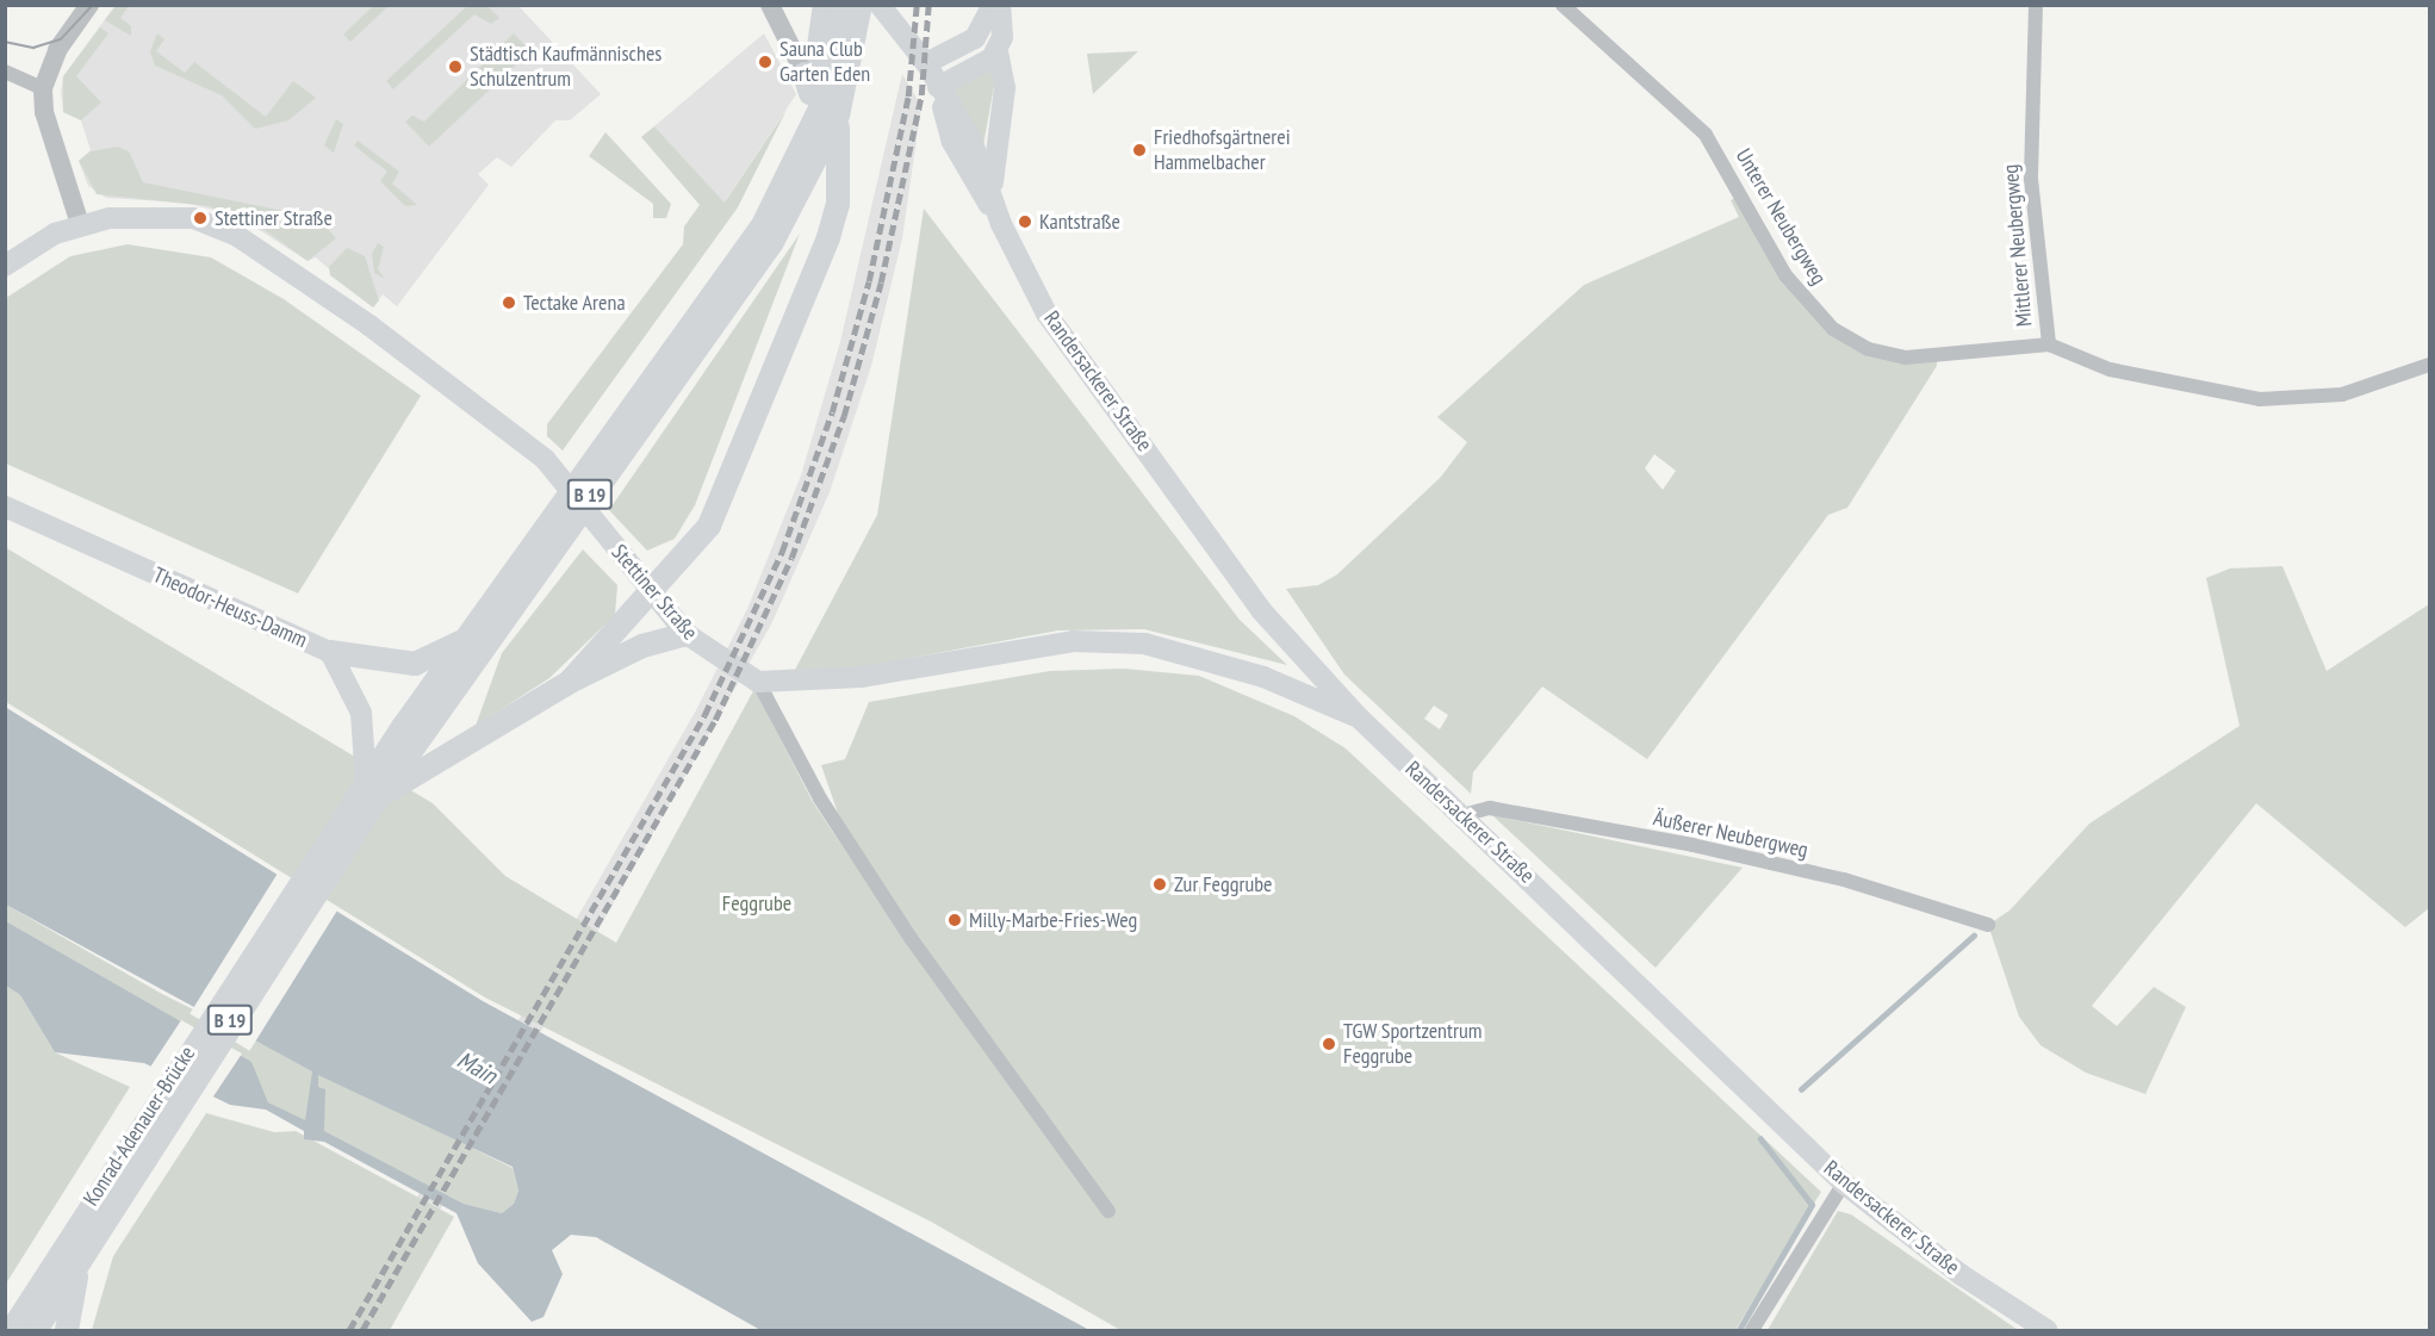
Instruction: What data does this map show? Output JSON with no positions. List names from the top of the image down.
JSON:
{
  "streets": {
    "main road": [
      "Randersackerer Straße",
      "B 19",
      "Stettiner Straße",
      "Theodor-Heuss-Damm",
      "Konrad-Adenauer-Brücke"
    ],
    "street": ["Unterer Neubergweg", "Mittlerer Neubergweg", "Äußerer Neubergweg"]
  },
  "crossings": [
    ["Unterer Neubergweg", "Mittlerer Neubergweg"],
    ["Randersackerer Straße", "Äußerer Neubergweg"],
    ["B 19", "Theodor-Heuss-Damm"],
    ["B 19", "Konrad-Adenauer-Brücke"],
    ["Theodor-Heuss-Damm", "Konrad-Adenauer-Brücke"]
  ],
  "water": ["Main"],
  "parks": ["Feggrube"],
  "places": [
    "Sauna Club Garten Eden",
    "Städtisch Kaufmännisches Schulzentrum",
    "Friedhofsgärtnerei Hammelbacher",
    "Stettiner Straße",
    "Kantstraße",
    "Tectake Arena",
    "Zur Feggrube",
    "Milly-Marbe-Fries-Weg",
    "TGW Sportzentrum Feggrube"
  ]
}
